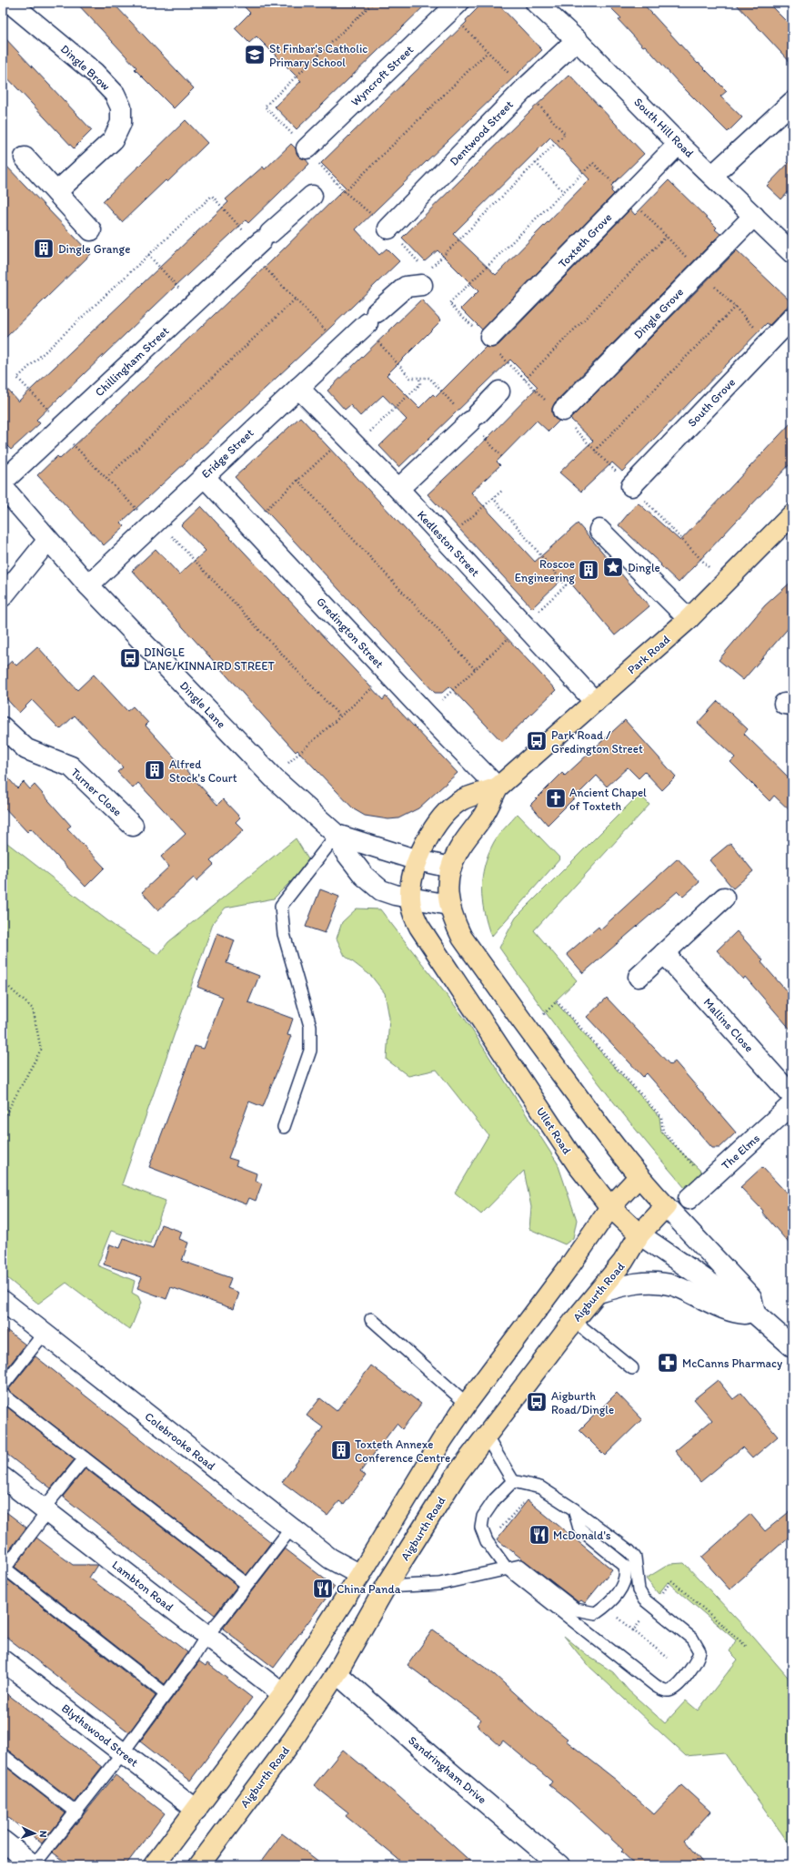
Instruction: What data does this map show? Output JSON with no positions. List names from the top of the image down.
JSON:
{
  "streets": {
    "highway": ["Park Road", "Ullet Road", "Aigburth Road"],
    "street": [
      "Dingle Brow",
      "Wyncroft Street",
      "South Hill Road",
      "Dentwood Street",
      "Toxteth Grove",
      "Dingle Grove",
      "Chillingham Street",
      "South Grove",
      "Eridge Street",
      "Kedleston Street",
      "Gredington Street",
      "Dingle Lane",
      "Turner Close",
      "Mallins Close",
      "The Elms",
      "Colebrooke Road",
      "Lambton Road",
      "Blythswood Street",
      "Sandringham Drive"
    ]
  },
  "crossings": [
    ["South Hill Road", "Dentwood Street"],
    ["South Hill Road", "Toxteth Grove"],
    ["South Hill Road", "Dingle Grove"],
    ["Eridge Street", "Kedleston Street"],
    ["Eridge Street", "Gredington Street"],
    ["Eridge Street", "Dingle Lane"],
    ["Kedleston Street", "Park Road"],
    ["Gredington Street", "Park Road"],
    ["Park Road", "Dingle Lane"],
    ["Park Road", "Ullet Road"],
    ["Dingle Lane", "Ullet Road"],
    ["Ullet Road", "Aigburth Road"],
    ["Aigburth Road", "Sandringham Drive"]
  ],
  "places": {
    "school or university": ["St Finbar's Catholic Primary School"],
    "building": [
      "Dingle Grange",
      "Roscoe Engineering",
      "Alfred Stock's Court",
      "Toxteth Annexe Conference Centre"
    ],
    "place": ["Dingle"],
    "bus stop": ["DINGLE LANE/KINNAIRD STREET", "Park Road / Gredington Street", "Aigburth Road/Dingle"],
    "church": ["Ancient Chapel of Toxteth"],
    "pharmacy": ["McCanns Pharmacy"],
    "restaurant": ["McDonald's", "China Panda"]
  },
  "north": "right"
}
